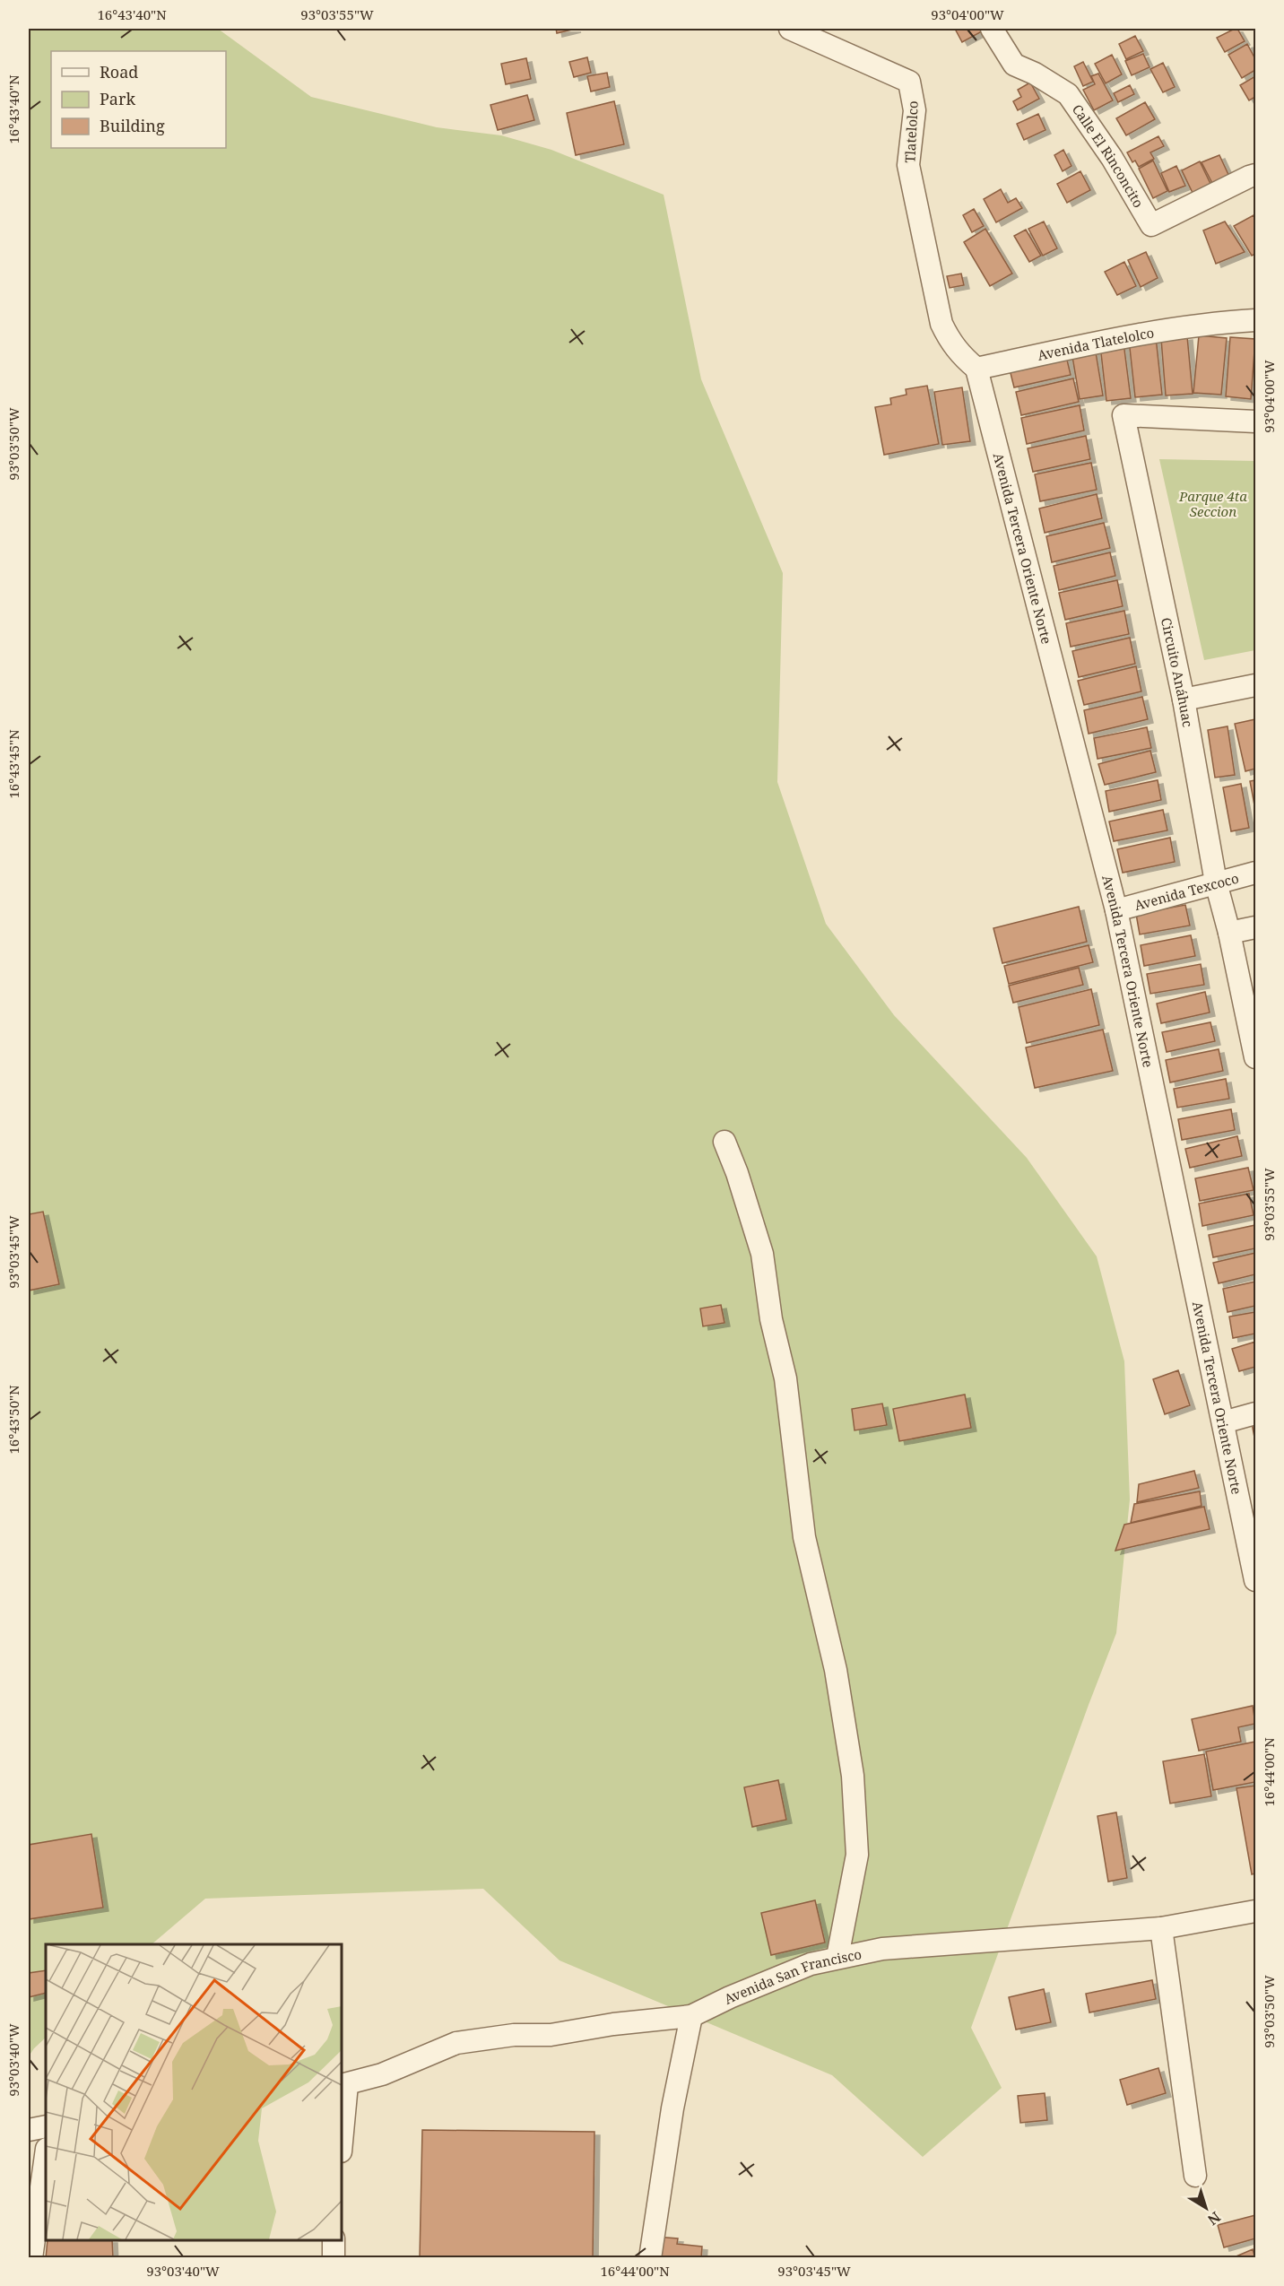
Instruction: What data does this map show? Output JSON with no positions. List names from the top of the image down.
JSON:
{
  "streets": {
    "street": [
      "Tlatelolco",
      "Calle El Rinconcito",
      "Avenida Tlatelolco",
      "Avenida Tercera Oriente Norte",
      "Circuito Anáhuac",
      "Avenida Texcoco",
      "Avenida San Francisco"
    ]
  },
  "crossings": [
    ["Tlatelolco", "Avenida Tlatelolco"],
    ["Tlatelolco", "Avenida Tercera Oriente Norte"],
    ["Avenida Tlatelolco", "Avenida Tercera Oriente Norte"],
    ["Avenida Tercera Oriente Norte", "Avenida Texcoco"],
    ["Circuito Anáhuac", "Avenida Texcoco"]
  ],
  "parks": ["Parque 4ta Seccion"],
  "legend": ["Road", "Park", "Building"],
  "north": "bottom right",
  "coordinates": [
    "16°43'40\"N",
    "93°03'55\"W",
    "93°04'00\"W",
    "93°03'50\"W",
    "16°43'45\"N",
    "93°03'45\"W",
    "16°43'50\"N",
    "16°44'00\"N",
    "93°03'40\"W"
  ]
}
